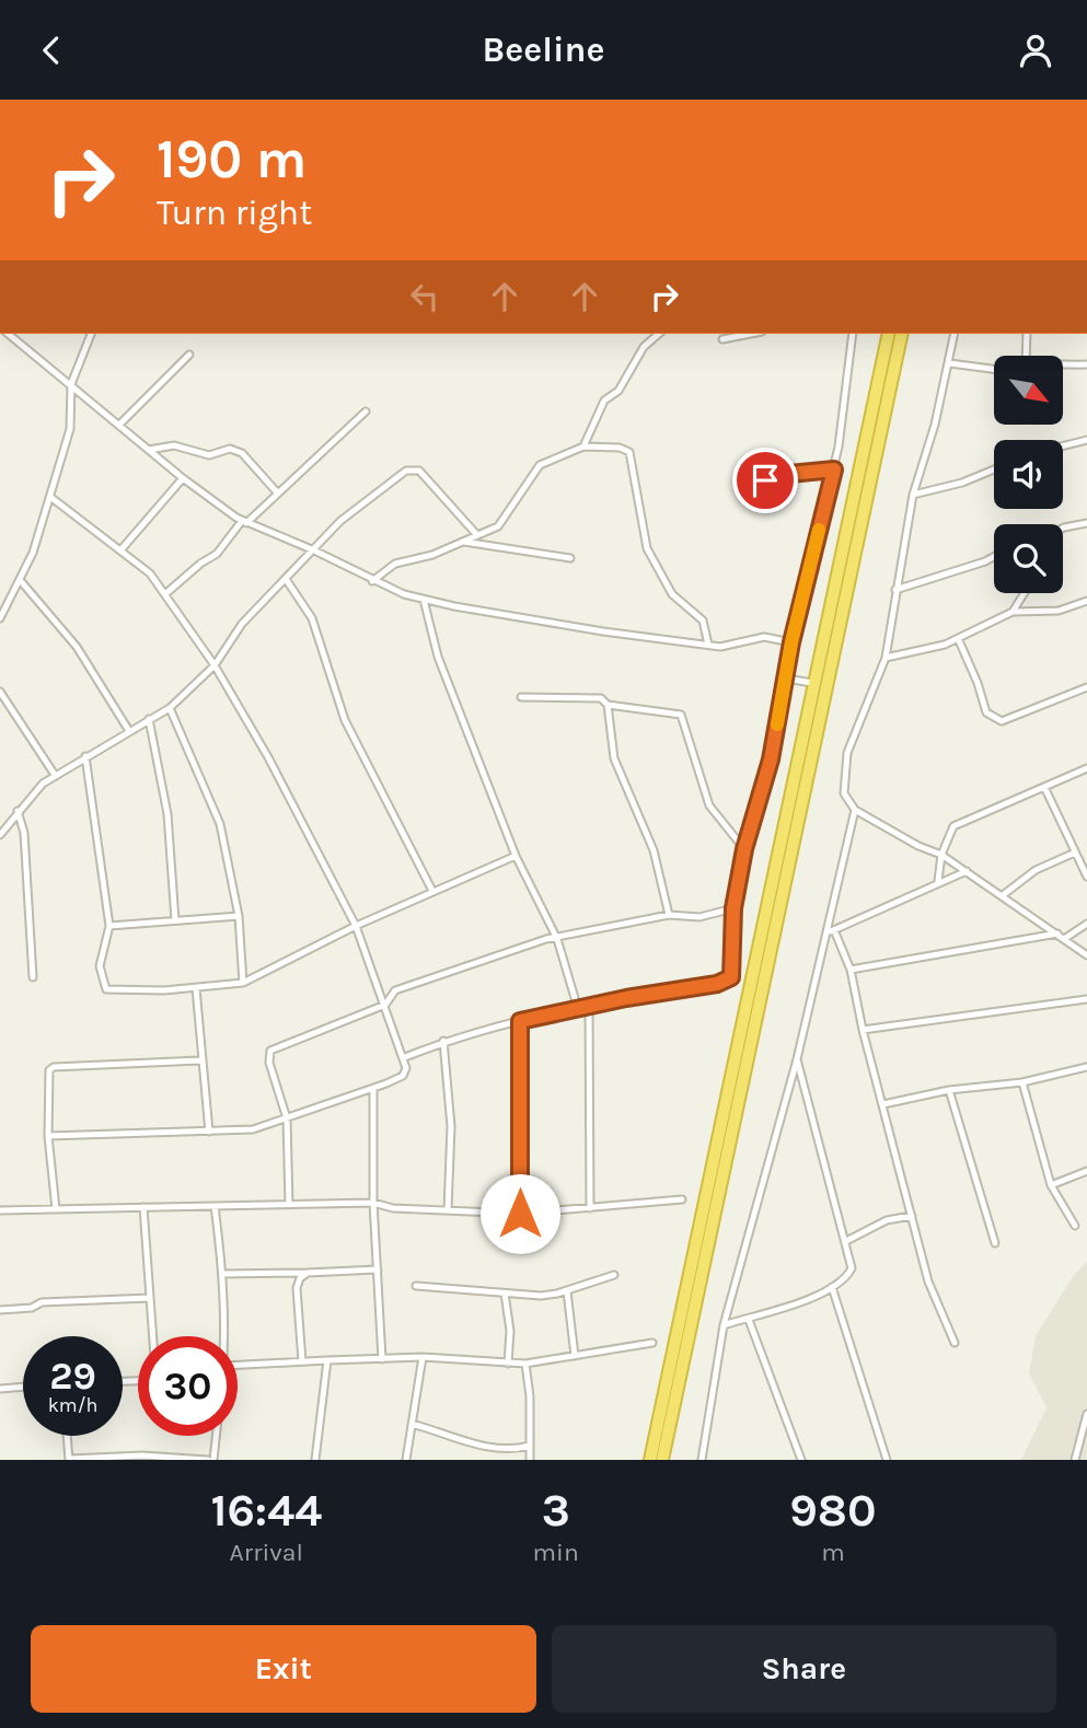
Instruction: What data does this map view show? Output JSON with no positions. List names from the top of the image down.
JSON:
{
  "north": "bottom right",
  "page": {
    "header": "Beeline",
    "turn": ["190 m", "Turn right"],
    "speed": "29 km/h",
    "limit": "30",
    "eta": [
      "16:44",
      "Arrival",
      "3",
      "min",
      "980",
      "m"
    ],
    "buttons": ["Exit", "Share"]
  }
}
